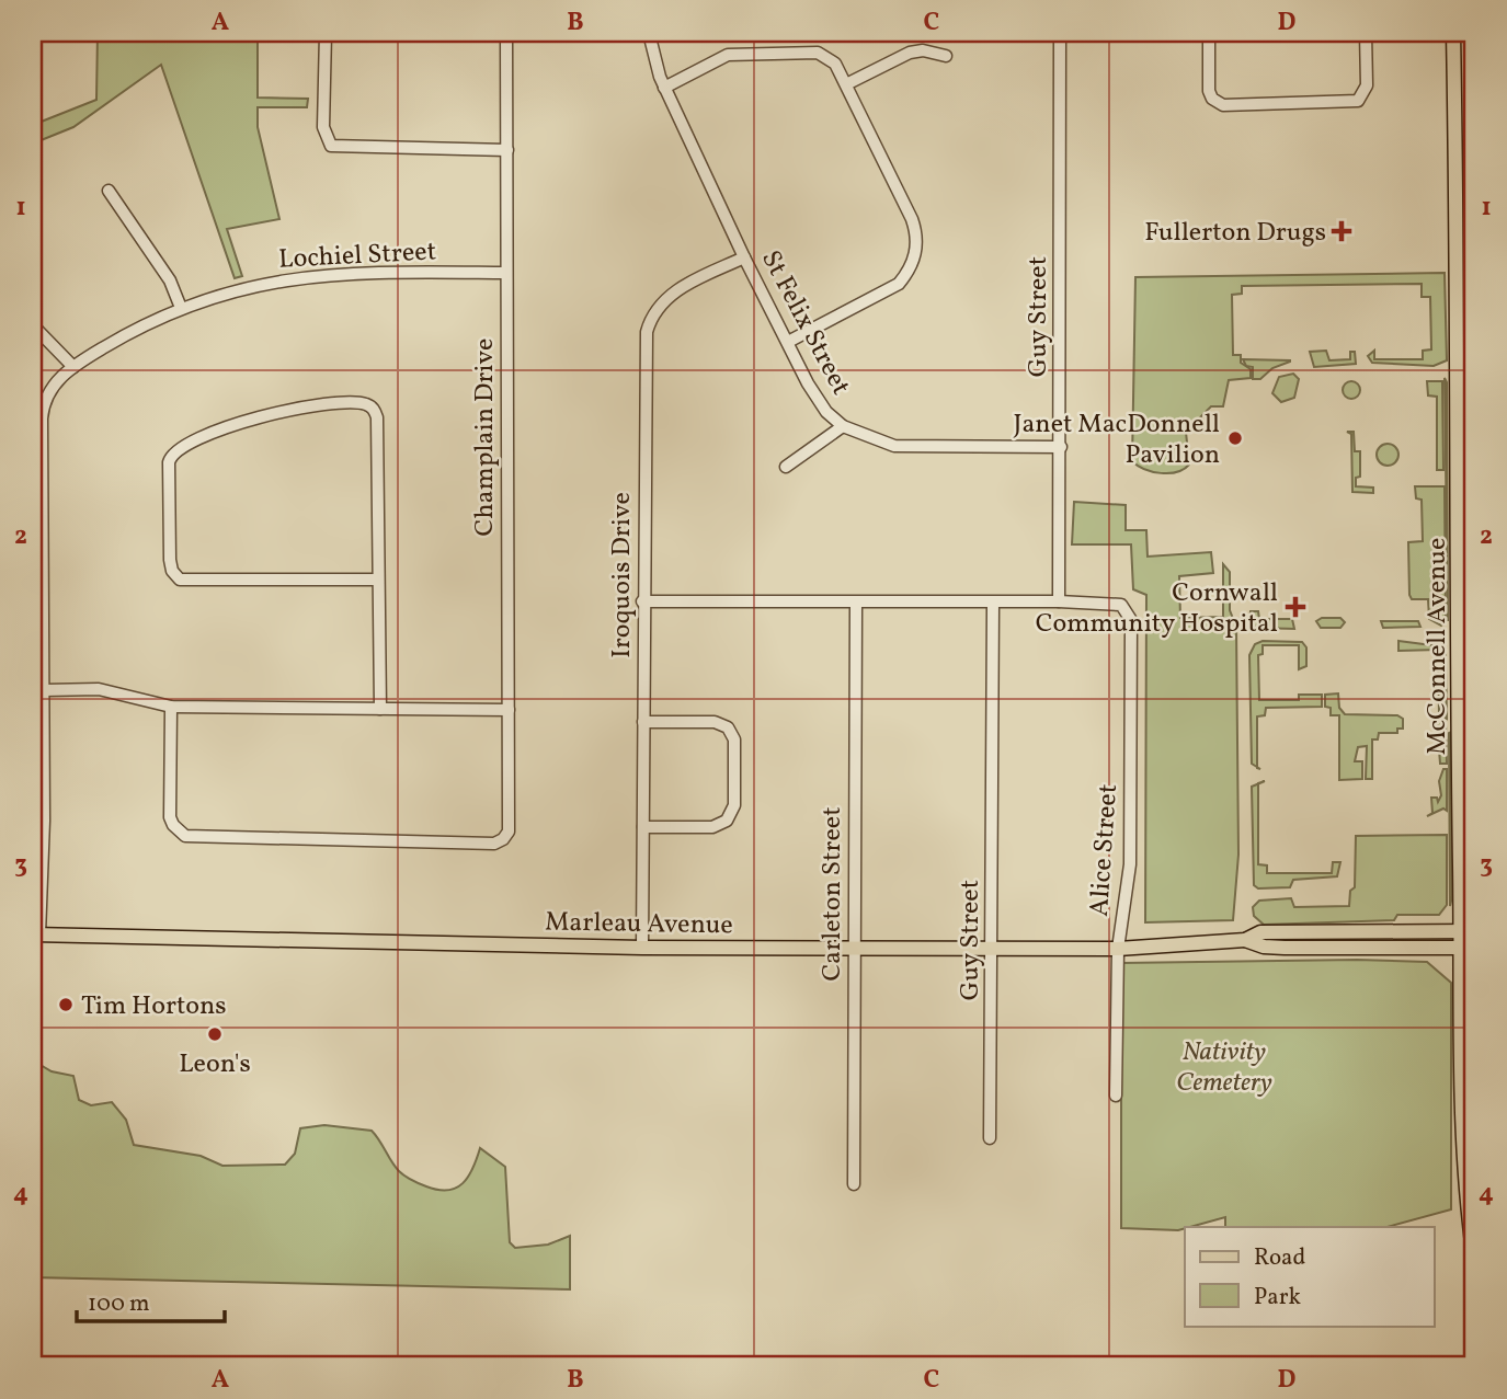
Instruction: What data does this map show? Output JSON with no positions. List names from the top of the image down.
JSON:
{
  "streets": {
    "main road": ["McConnell Avenue", "Marleau Avenue"],
    "street": [
      "Lochiel Street",
      "Guy Street",
      "St Felix Street",
      "Champlain Drive",
      "Iroquois Drive",
      "Alice Street",
      "Carleton Street"
    ]
  },
  "crossings": [
    ["Lochiel Street", "Champlain Drive"],
    ["Lochiel Street", "Marleau Avenue"],
    ["Guy Street", "St Felix Street"],
    ["Guy Street", "Alice Street"],
    ["Guy Street", "Marleau Avenue"],
    ["St Felix Street", "Iroquois Drive"],
    ["Iroquois Drive", "Marleau Avenue"],
    ["McConnell Avenue", "Marleau Avenue"],
    ["Alice Street", "Marleau Avenue"],
    ["Carleton Street", "Marleau Avenue"]
  ],
  "parks": ["Nativity Cemetery"],
  "places": {
    "health": ["Fullerton Drugs", "Cornwall Community Hospital"],
    "other": ["Janet MacDonnell Pavilion", "Tim Hortons", "Leon's"]
  },
  "legend": ["Road", "Park"],
  "scale_bar": "100 m",
  "grid": {
    "columns": [
      "A",
      "B",
      "C",
      "D"
    ],
    "rows": [
      "1",
      "2",
      "3",
      "4"
    ]
  }
}
